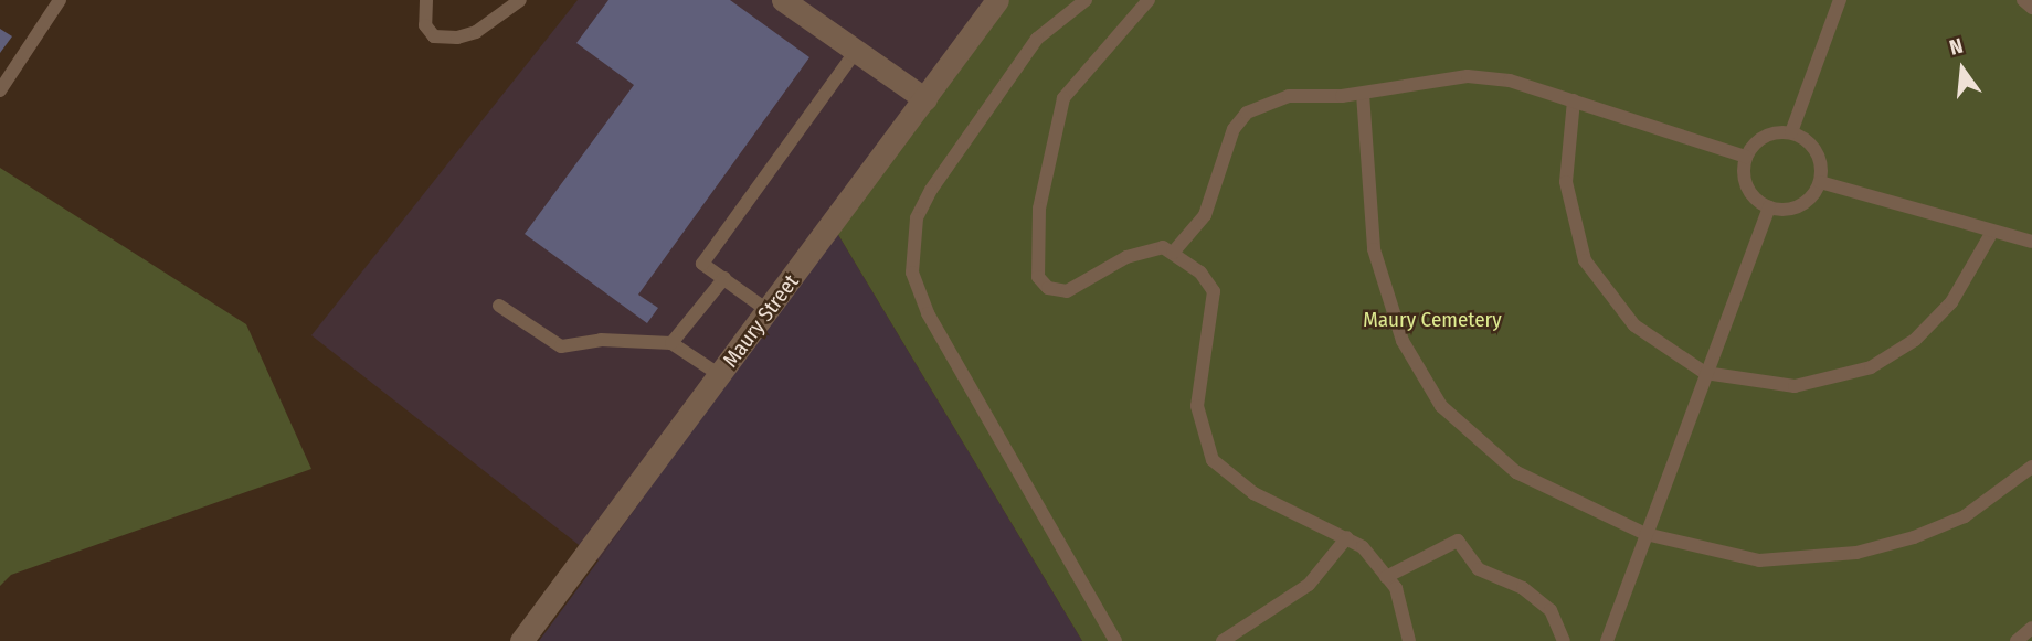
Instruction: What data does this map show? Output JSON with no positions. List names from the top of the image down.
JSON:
{
  "streets": {
    "street": ["Maury Street"]
  },
  "parks": ["Maury Cemetery"],
  "north": "top"
}
